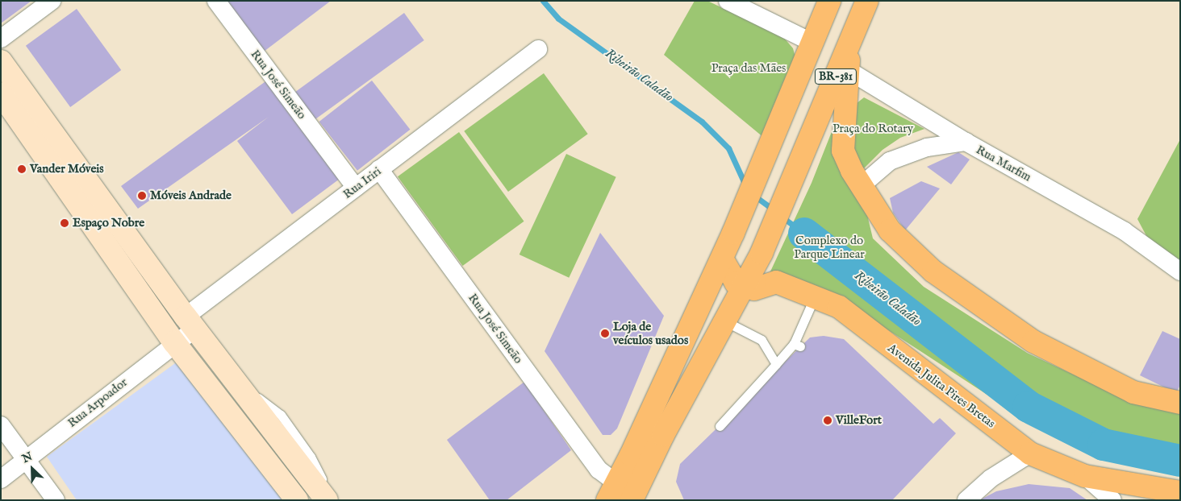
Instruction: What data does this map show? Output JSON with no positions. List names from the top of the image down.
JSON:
{
  "streets": {
    "main road": ["BR-381", "Avenida Julita Pires Bretas"],
    "street": [
      "Rua José Simeão",
      "Rua Marfim",
      "Rua Iriri",
      "Rua Arpoador"
    ]
  },
  "crossings": [
    ["BR-381", "Avenida Julita Pires Bretas"],
    ["Rua José Simeão", "Rua Iriri"],
    ["Rua Iriri", "Rua Arpoador"]
  ],
  "water": ["Ribeirão Caladão"],
  "parks": ["Praça das Mães", "Praça do Rotary", "Complexo do Parque Linear"],
  "places": [
    "Vander Móveis",
    "Móveis Andrade",
    "Espaço Nobre",
    "Loja de veículos usados",
    "VilleFort"
  ],
  "north": "top left"
}
